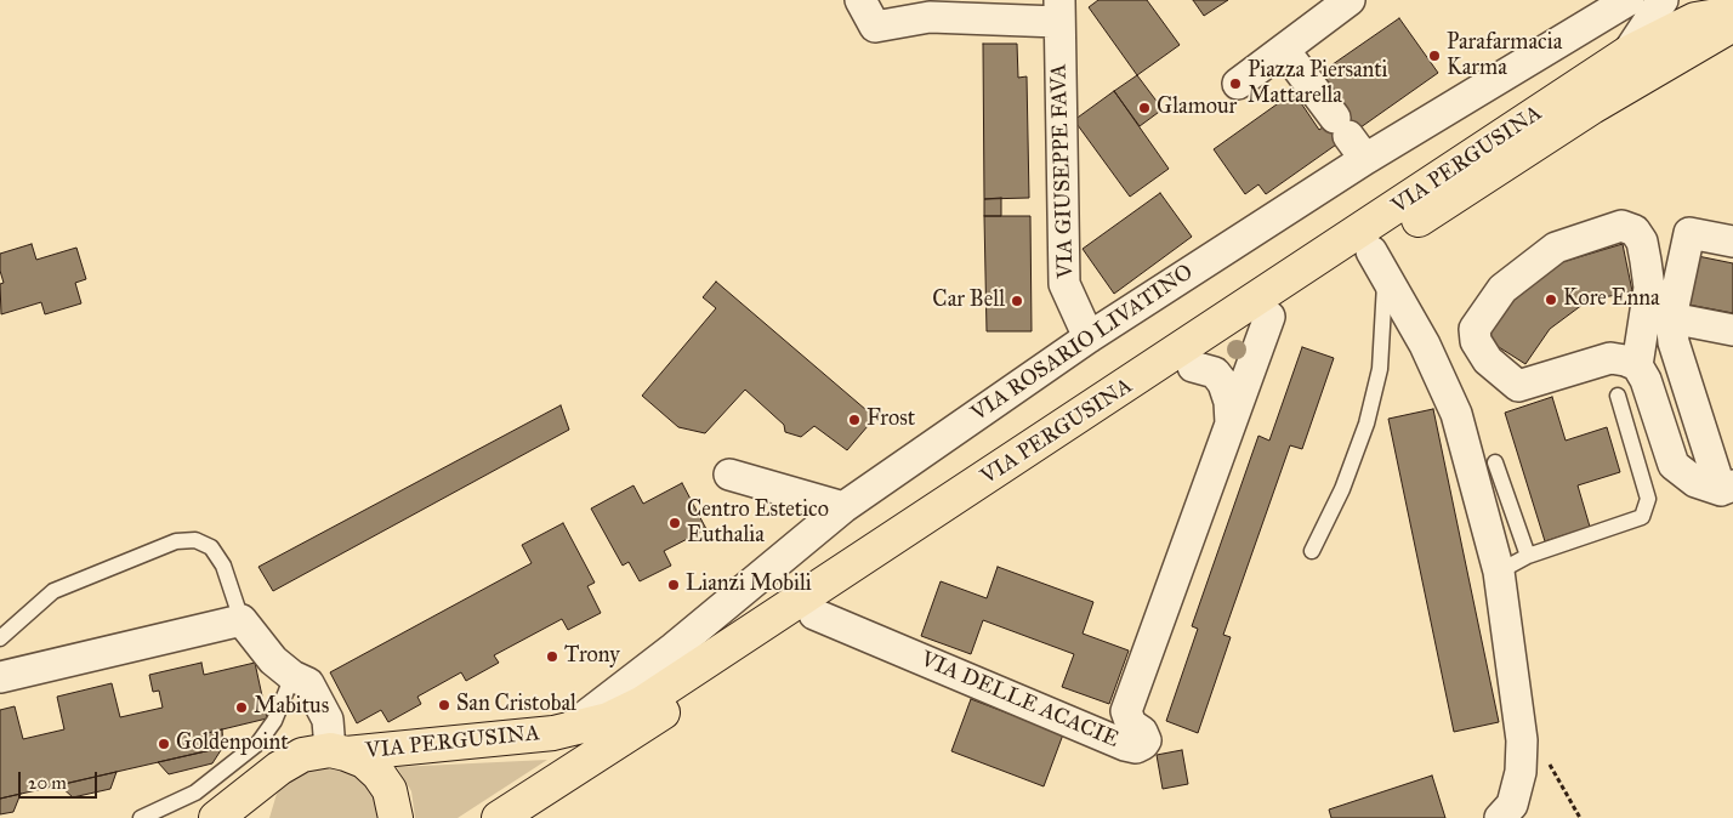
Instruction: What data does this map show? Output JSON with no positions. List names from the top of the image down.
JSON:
{
  "streets": {
    "main road": ["VIA PERGUSINA"],
    "street": ["VIA GIUSEPPE FAVA", "VIA ROSARIO LIVATINO", "VIA DELLE ACACIE"]
  },
  "crossings": [
    ["VIA PERGUSINA", "VIA ROSARIO LIVATINO"],
    ["VIA PERGUSINA", "VIA DELLE ACACIE"],
    ["VIA GIUSEPPE FAVA", "VIA ROSARIO LIVATINO"]
  ],
  "places": [
    "Parafarmacia Karma",
    "Piazza Piersanti Mattarella",
    "Glamour",
    "Kore Enna",
    "Car Bell",
    "Frost",
    "Centro Estetico Euthalia",
    "Lianzi Mobili",
    "Trony",
    "San Cristobal",
    "Mabitus",
    "Goldenpoint"
  ],
  "scale_bar": "20 m"
}
